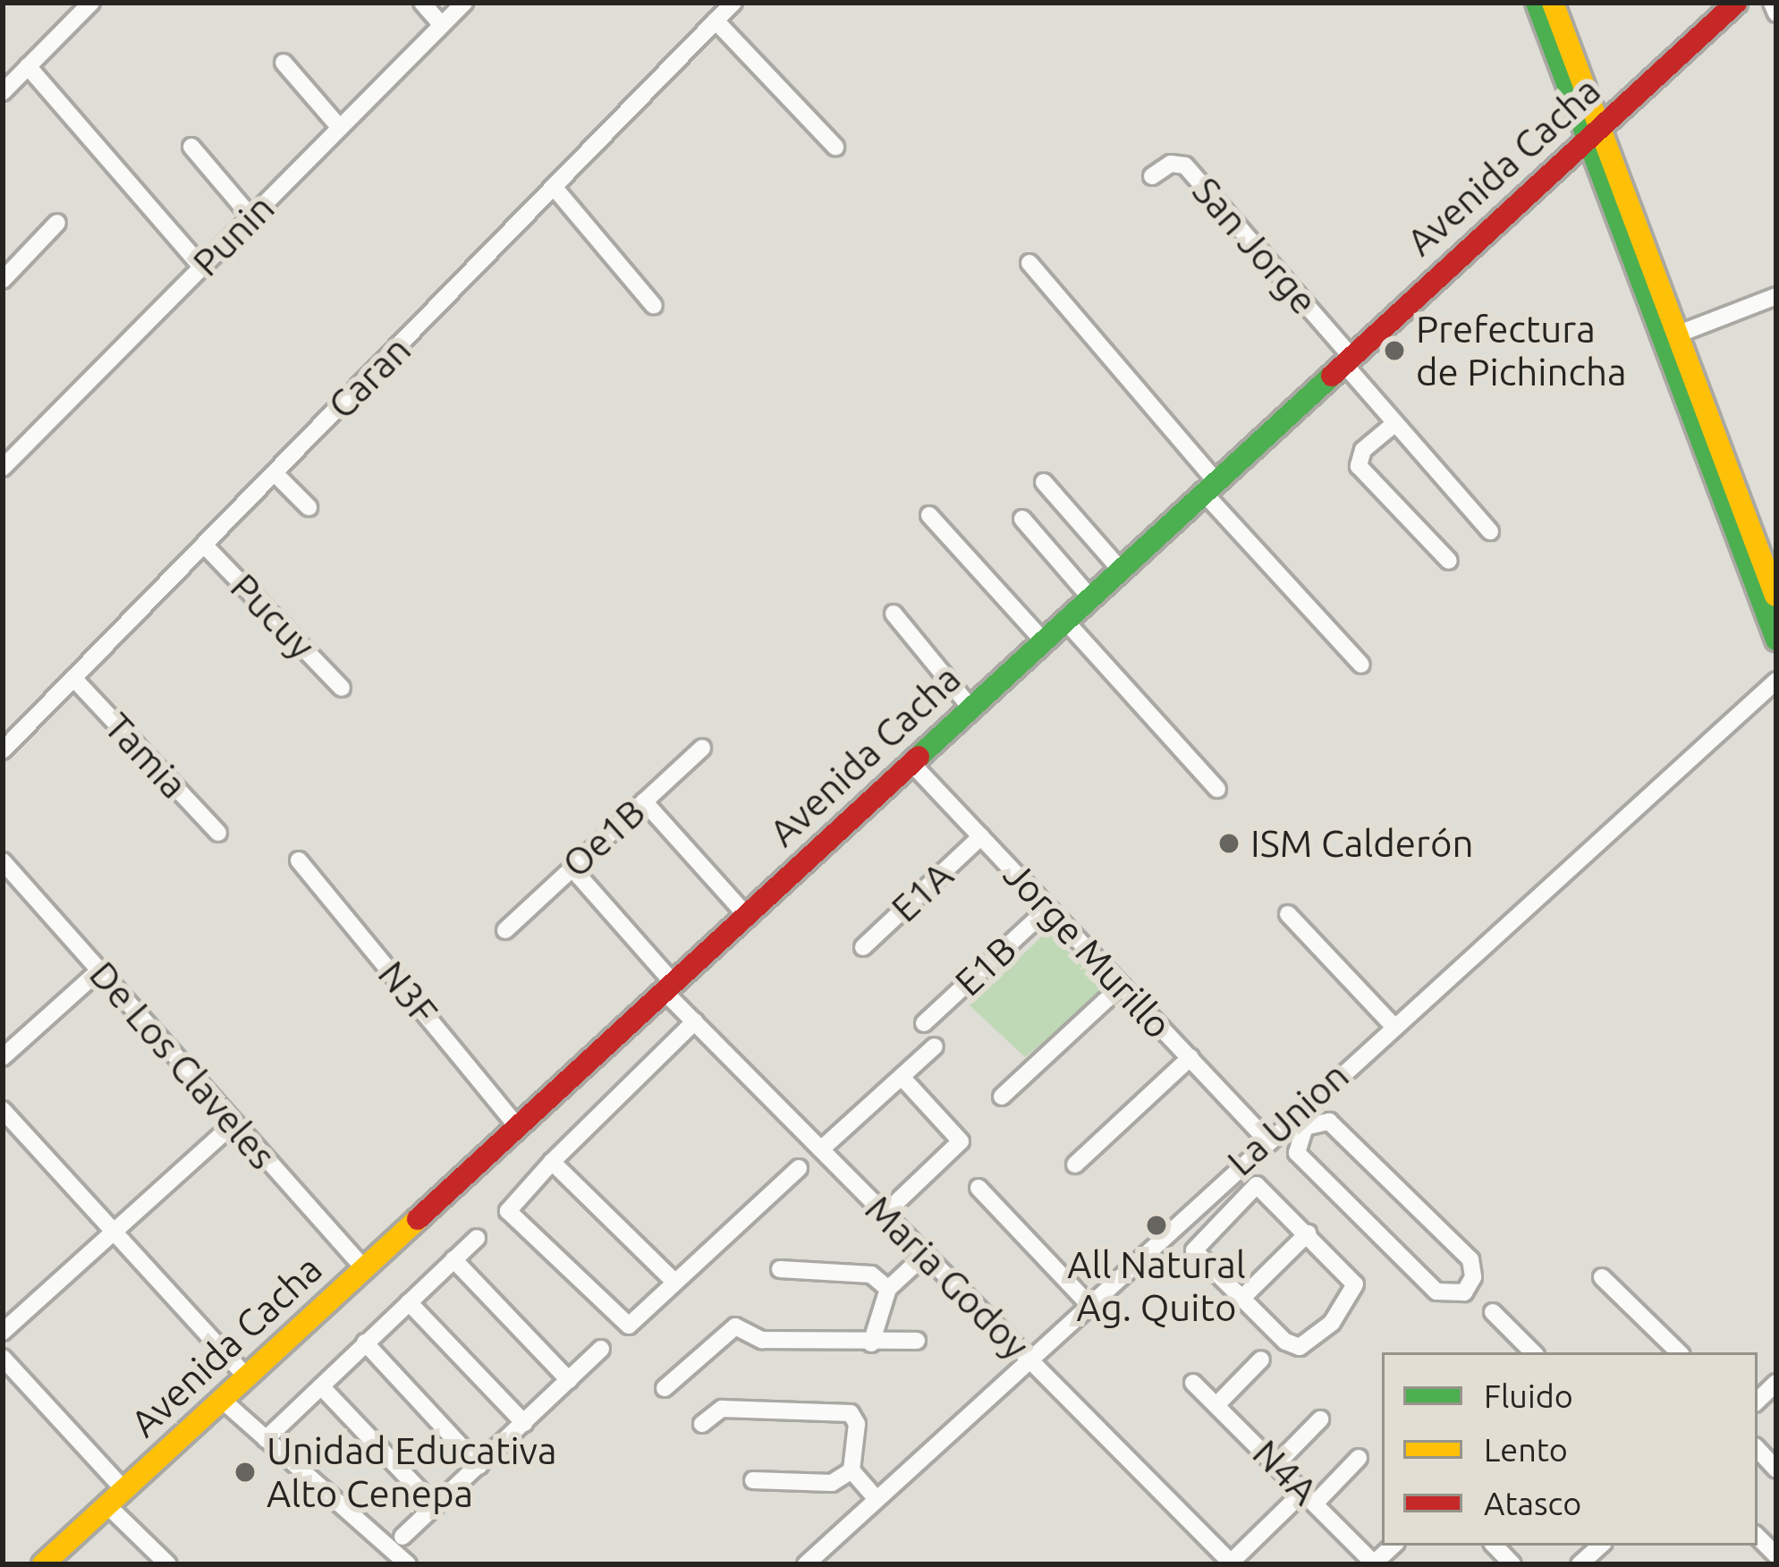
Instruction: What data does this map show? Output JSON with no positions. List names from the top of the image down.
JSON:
{
  "streets": {
    "street": [
      "Avenida Cacha",
      "Punin",
      "San Jorge",
      "Caran",
      "Pucuy",
      "Tamia",
      "Oe1B",
      "E1A",
      "Jorge Murillo",
      "E1B",
      "N3F",
      "De Los Claveles",
      "La Union",
      "Maria Godoy",
      "N4A"
    ]
  },
  "crossings": [
    ["Avenida Cacha", "San Jorge"],
    ["Avenida Cacha", "Jorge Murillo"],
    ["Avenida Cacha", "N3F"],
    ["Avenida Cacha", "De Los Claveles"],
    ["Avenida Cacha", "Maria Godoy"],
    ["Caran", "Pucuy"],
    ["Caran", "Tamia"],
    ["Oe1B", "Maria Godoy"],
    ["E1A", "Jorge Murillo"],
    ["Jorge Murillo", "E1B"],
    ["Jorge Murillo", "La Union"],
    ["La Union", "Maria Godoy"]
  ],
  "places": [
    "Prefectura de Pichincha",
    "ISM Calderón",
    "All Natural Ag. Quito",
    "Unidad Educativa Alto Cenepa"
  ],
  "legend": ["Fluido", "Lento", "Atasco"]
}
